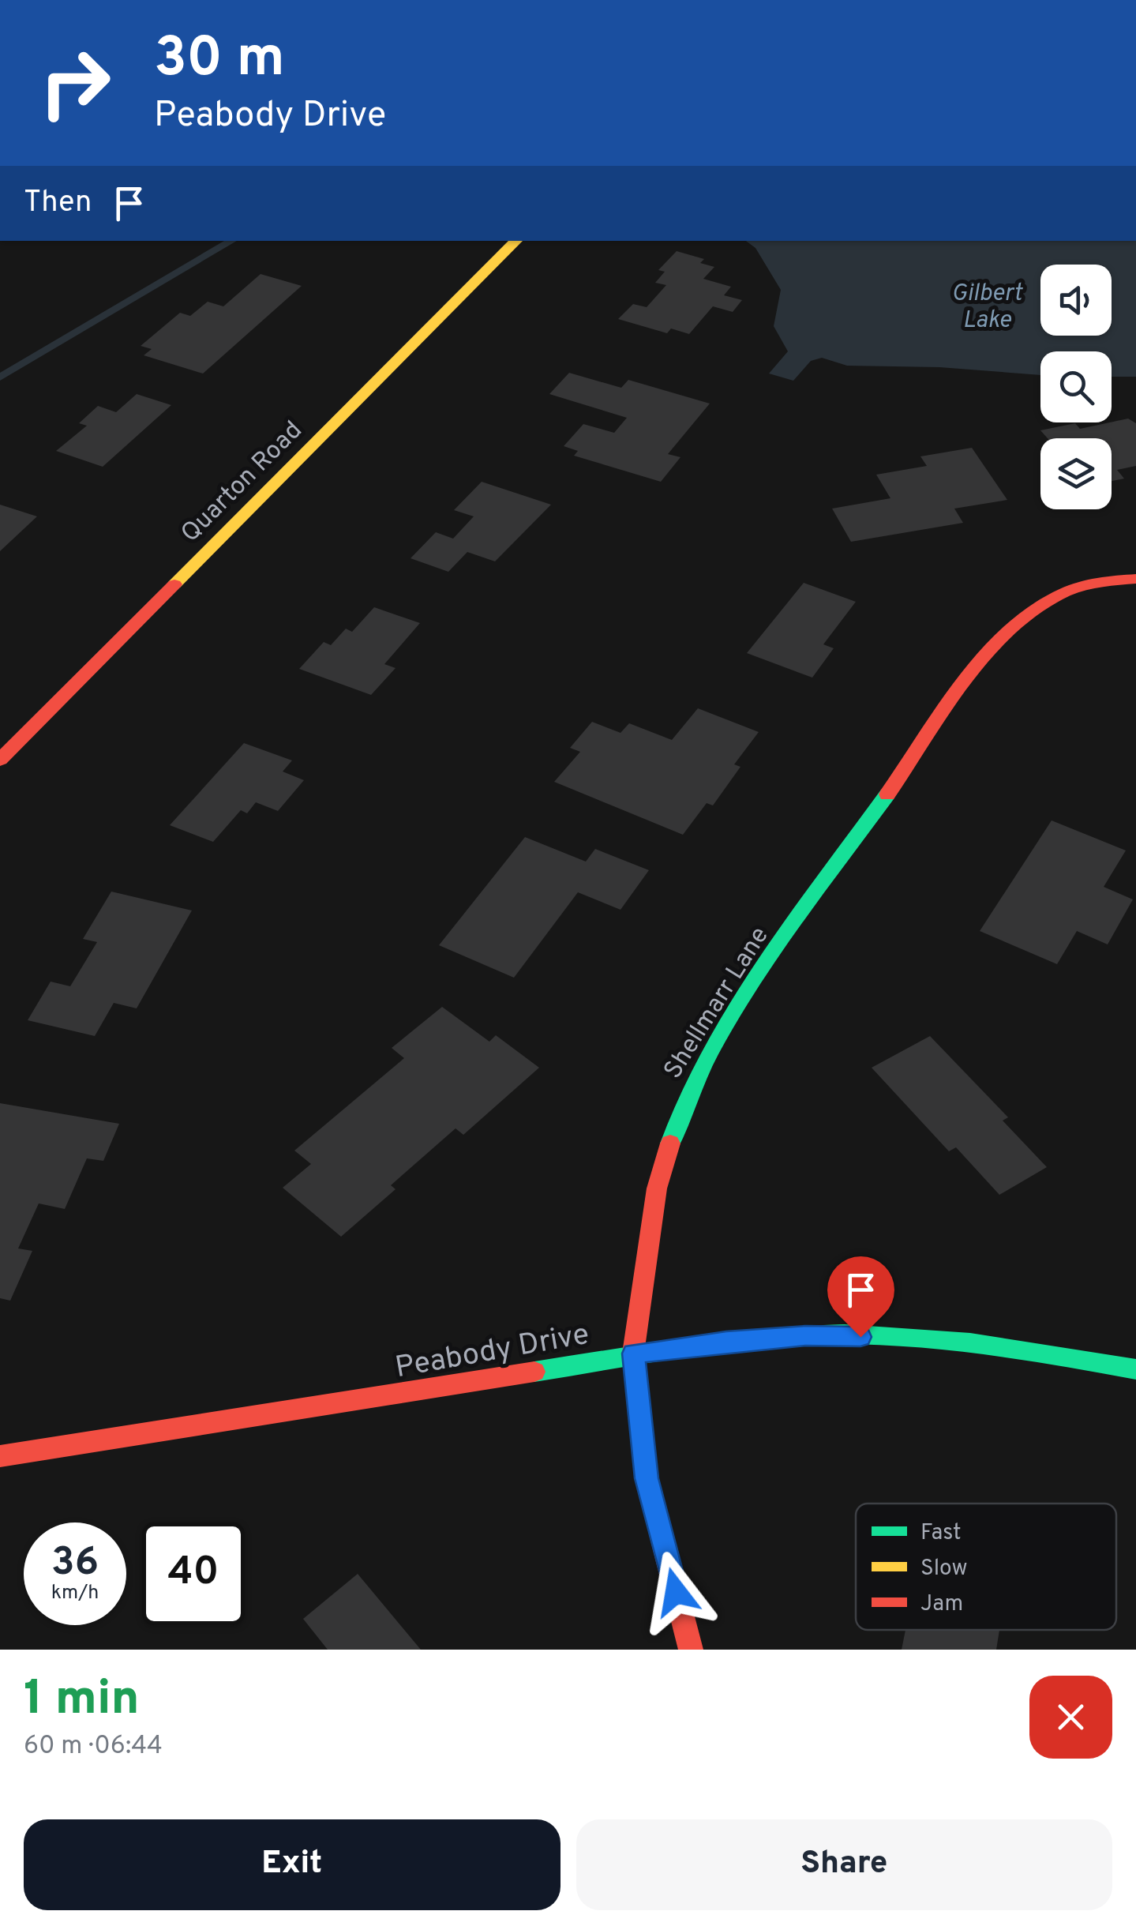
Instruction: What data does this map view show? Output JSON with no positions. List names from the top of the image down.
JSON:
{
  "streets": {
    "street": ["Quarton Road", "Shellmarr Lane", "Peabody Drive"]
  },
  "crossings": [
    ["Shellmarr Lane", "Peabody Drive"]
  ],
  "water": ["Gilbert Lake"],
  "legend": ["Fast", "Slow", "Jam"],
  "page": {
    "turn": ["30 m", "Peabody Drive"],
    "then": "Then",
    "speed": "36 km/h",
    "limit": "40",
    "heading": ["1 min", "60 m · 06:44"],
    "buttons": ["Exit", "Share"]
  }
}
